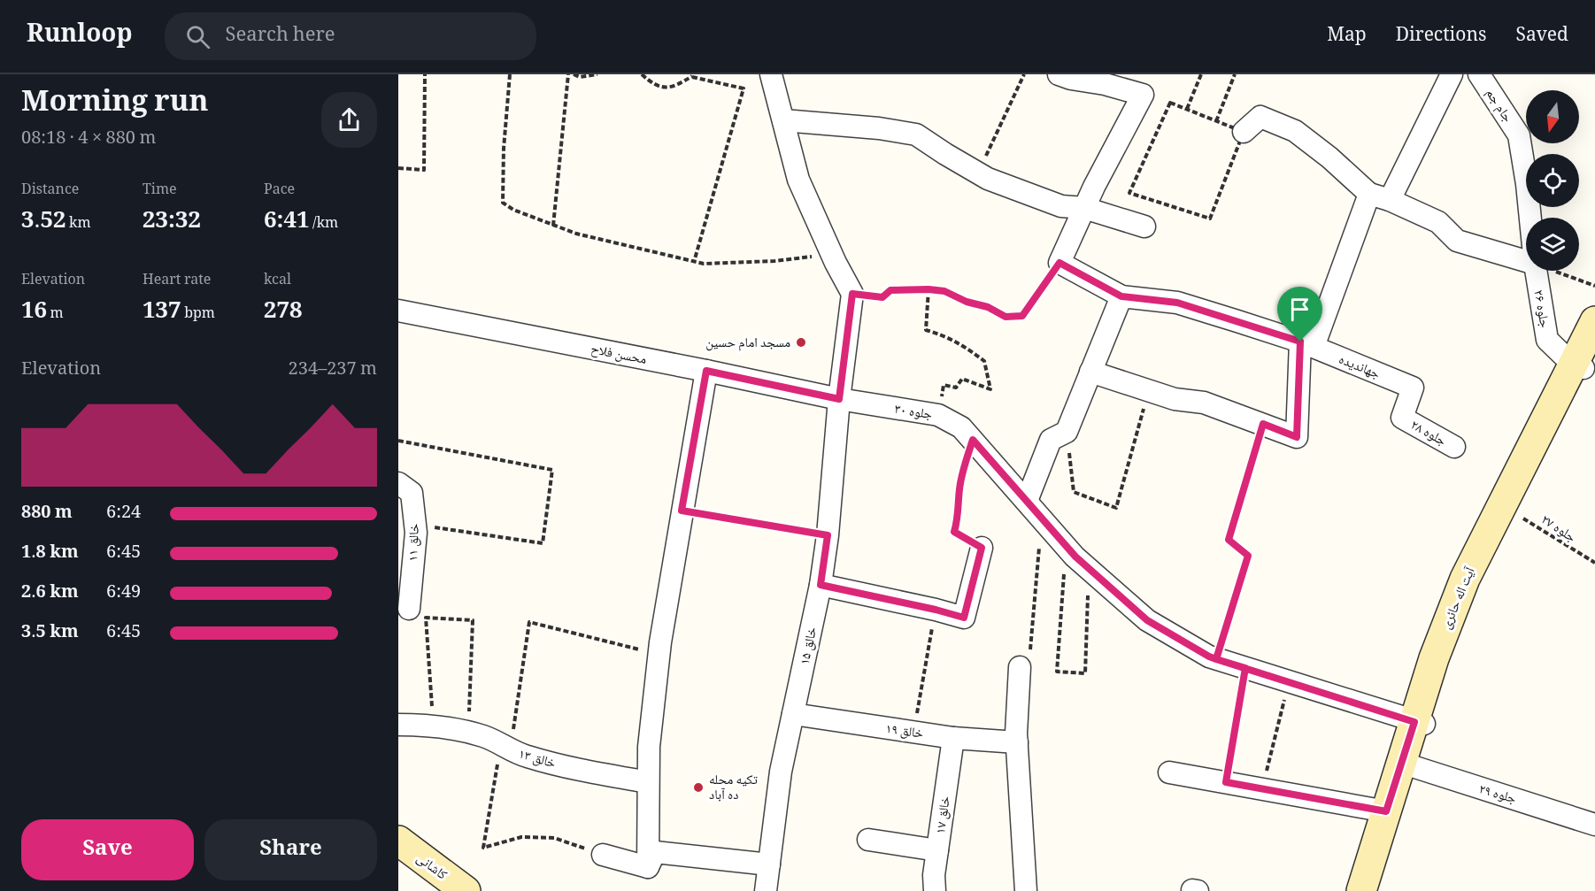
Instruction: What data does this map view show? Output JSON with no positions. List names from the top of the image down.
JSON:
{
  "streets": {
    "street": [
      "جام جم",
      "جلوه ۲۶",
      "محسن فلاح",
      "جهاندیده",
      "جلوه ۳۰",
      "جلوه ۲۸",
      "خالق ۱۱",
      "آیت اله حائری",
      "خالق ۱۵",
      "خالق ۱۹",
      "خالق ۱۳",
      "جلوه ۲۹",
      "خالق ۱۷",
      "کاشانی"
    ],
    "path": ["جلوه ۲۷"]
  },
  "crossings": [
    ["جلوه ۲۶", "آیت اله حائری"],
    ["محسن فلاح", "جلوه ۳۰"],
    ["محسن فلاح", "خالق ۱۵"],
    ["جهاندیده", "جلوه ۲۸"],
    ["جلوه ۳۰", "آیت اله حائری"],
    ["جلوه ۳۰", "خالق ۱۵"],
    ["جلوه ۲۷", "آیت اله حائری"],
    ["آیت اله حائری", "جلوه ۲۹"],
    ["خالق ۱۵", "خالق ۱۹"],
    ["خالق ۱۹", "خالق ۱۷"]
  ],
  "places": ["مسجد امام حسین", "تکیه محله ده آباد"],
  "north": "bottom",
  "page": {
    "header": "Runloop",
    "search": "Search here",
    "nav": ["Map", "Directions", "Saved"],
    "heading": ["Morning run", "08:18 · 4 × 880 m"],
    "stats": [
      ["Distance", "3.52 km"],
      ["Time", "23:32"],
      ["Pace", "6:41 /km"],
      ["Elevation", "16 m"],
      ["Heart rate", "137 bpm"],
      ["kcal", "278"]
    ],
    "chart": ["Elevation", "234–237 m"],
    "list": [
      {
        "name": "880 m",
        "note": "6:24"
      },
      {
        "name": "1.8 km",
        "note": "6:45"
      },
      {
        "name": "2.6 km",
        "note": "6:49"
      },
      {
        "name": "3.5 km",
        "note": "6:45"
      }
    ],
    "buttons": ["Save", "Share"]
  }
}
